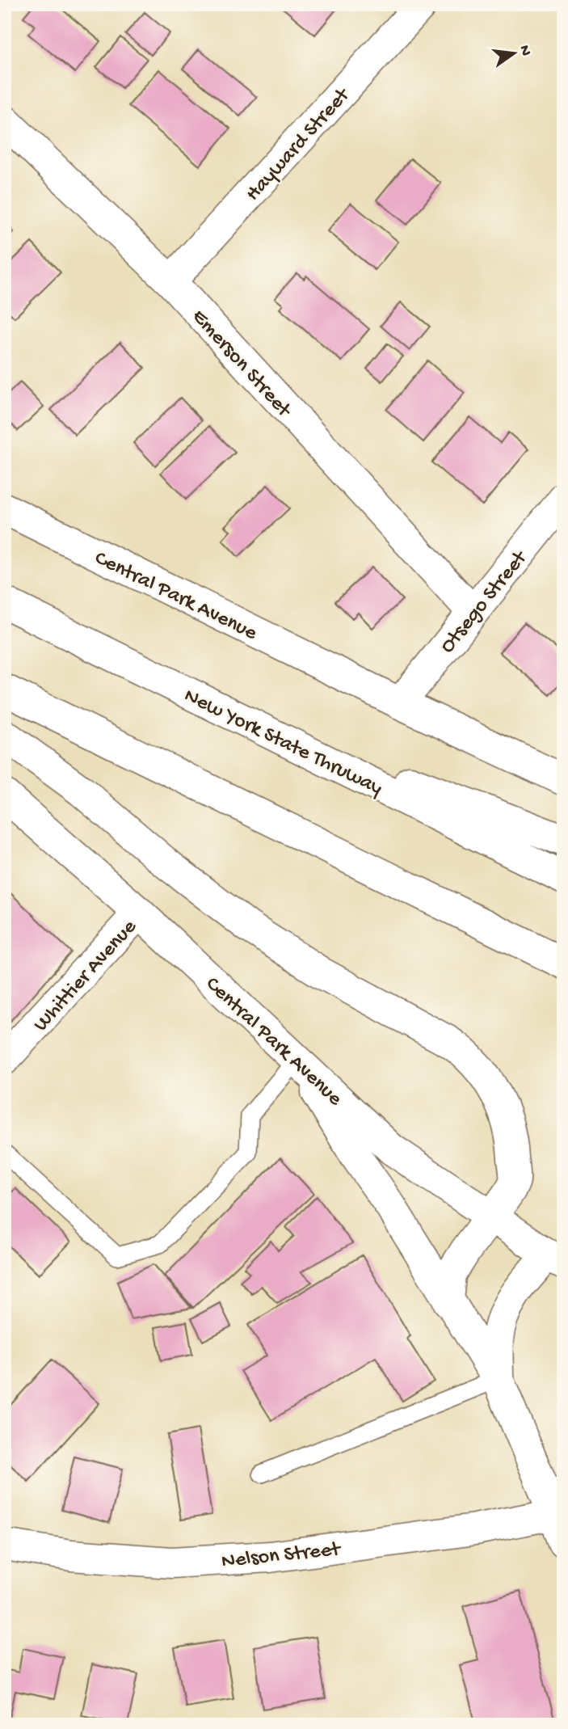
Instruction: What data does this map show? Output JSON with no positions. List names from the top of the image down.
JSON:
{
  "streets": {
    "main road": [
      "Hayward Street",
      "Emerson Street",
      "Central Park Avenue",
      "Otsego Street",
      "New York State Thruway",
      "Whittier Avenue",
      "Nelson Street"
    ]
  },
  "crossings": [
    ["Hayward Street", "Emerson Street"],
    ["Emerson Street", "Otsego Street"],
    ["Central Park Avenue", "Otsego Street"],
    ["Central Park Avenue", "Whittier Avenue"]
  ],
  "north": "right"
}
